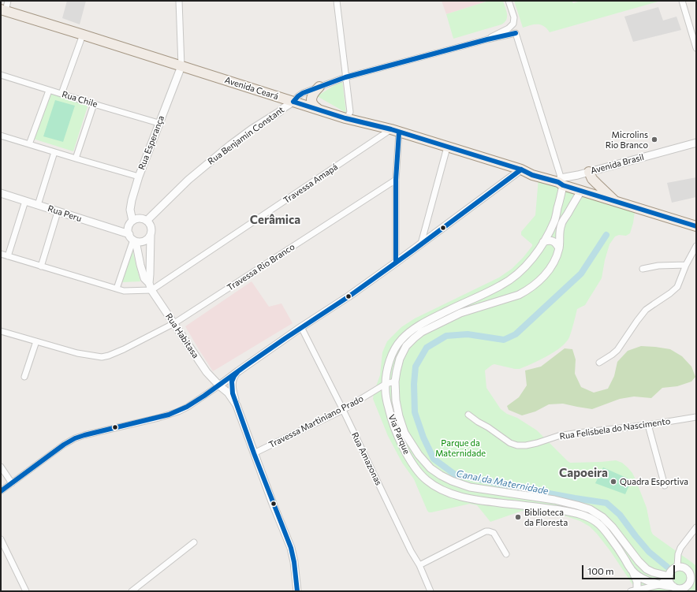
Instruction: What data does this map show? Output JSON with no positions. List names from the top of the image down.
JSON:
{
  "streets": {
    "main road": ["Avenida Ceará"],
    "street": [
      "Rua Chile",
      "Rua Benjamin Constant",
      "Rua Esperança",
      "Avenida Brasil",
      "Travessa Amapá",
      "Rua Peru",
      "Travessa Rio Branco",
      "Rua Habitasa",
      "Travessa Martiniano Prado",
      "Rua Felisbela do Nascimento",
      "Via Parque",
      "Rua Amazonas"
    ]
  },
  "crossings": [
    ["Avenida Ceará", "Rua Benjamin Constant"],
    ["Avenida Ceará", "Rua Esperança"],
    ["Avenida Ceará", "Avenida Brasil"],
    ["Avenida Ceará", "Travessa Amapá"],
    ["Avenida Ceará", "Via Parque"],
    ["Rua Chile", "Rua Esperança"],
    ["Rua Benjamin Constant", "Rua Esperança"],
    ["Rua Benjamin Constant", "Avenida Brasil"],
    ["Rua Benjamin Constant", "Rua Peru"],
    ["Rua Benjamin Constant", "Rua Habitasa"],
    ["Rua Benjamin Constant", "Via Parque"],
    ["Rua Esperança", "Rua Peru"],
    ["Rua Esperança", "Rua Habitasa"],
    ["Avenida Brasil", "Via Parque"],
    ["Travessa Amapá", "Rua Habitasa"],
    ["Rua Peru", "Rua Habitasa"],
    ["Travessa Rio Branco", "Rua Habitasa"],
    ["Travessa Martiniano Prado", "Via Parque"],
    ["Travessa Martiniano Prado", "Rua Amazonas"]
  ],
  "districts": ["Cerâmica", "Capoeira"],
  "water": ["Canal da Maternidade"],
  "parks": ["Parque da Maternidade"],
  "places": ["Microlins Rio Branco", "Quadra Esportiva", "Biblioteca da Floresta"],
  "scale_bar": "100 m"
}
